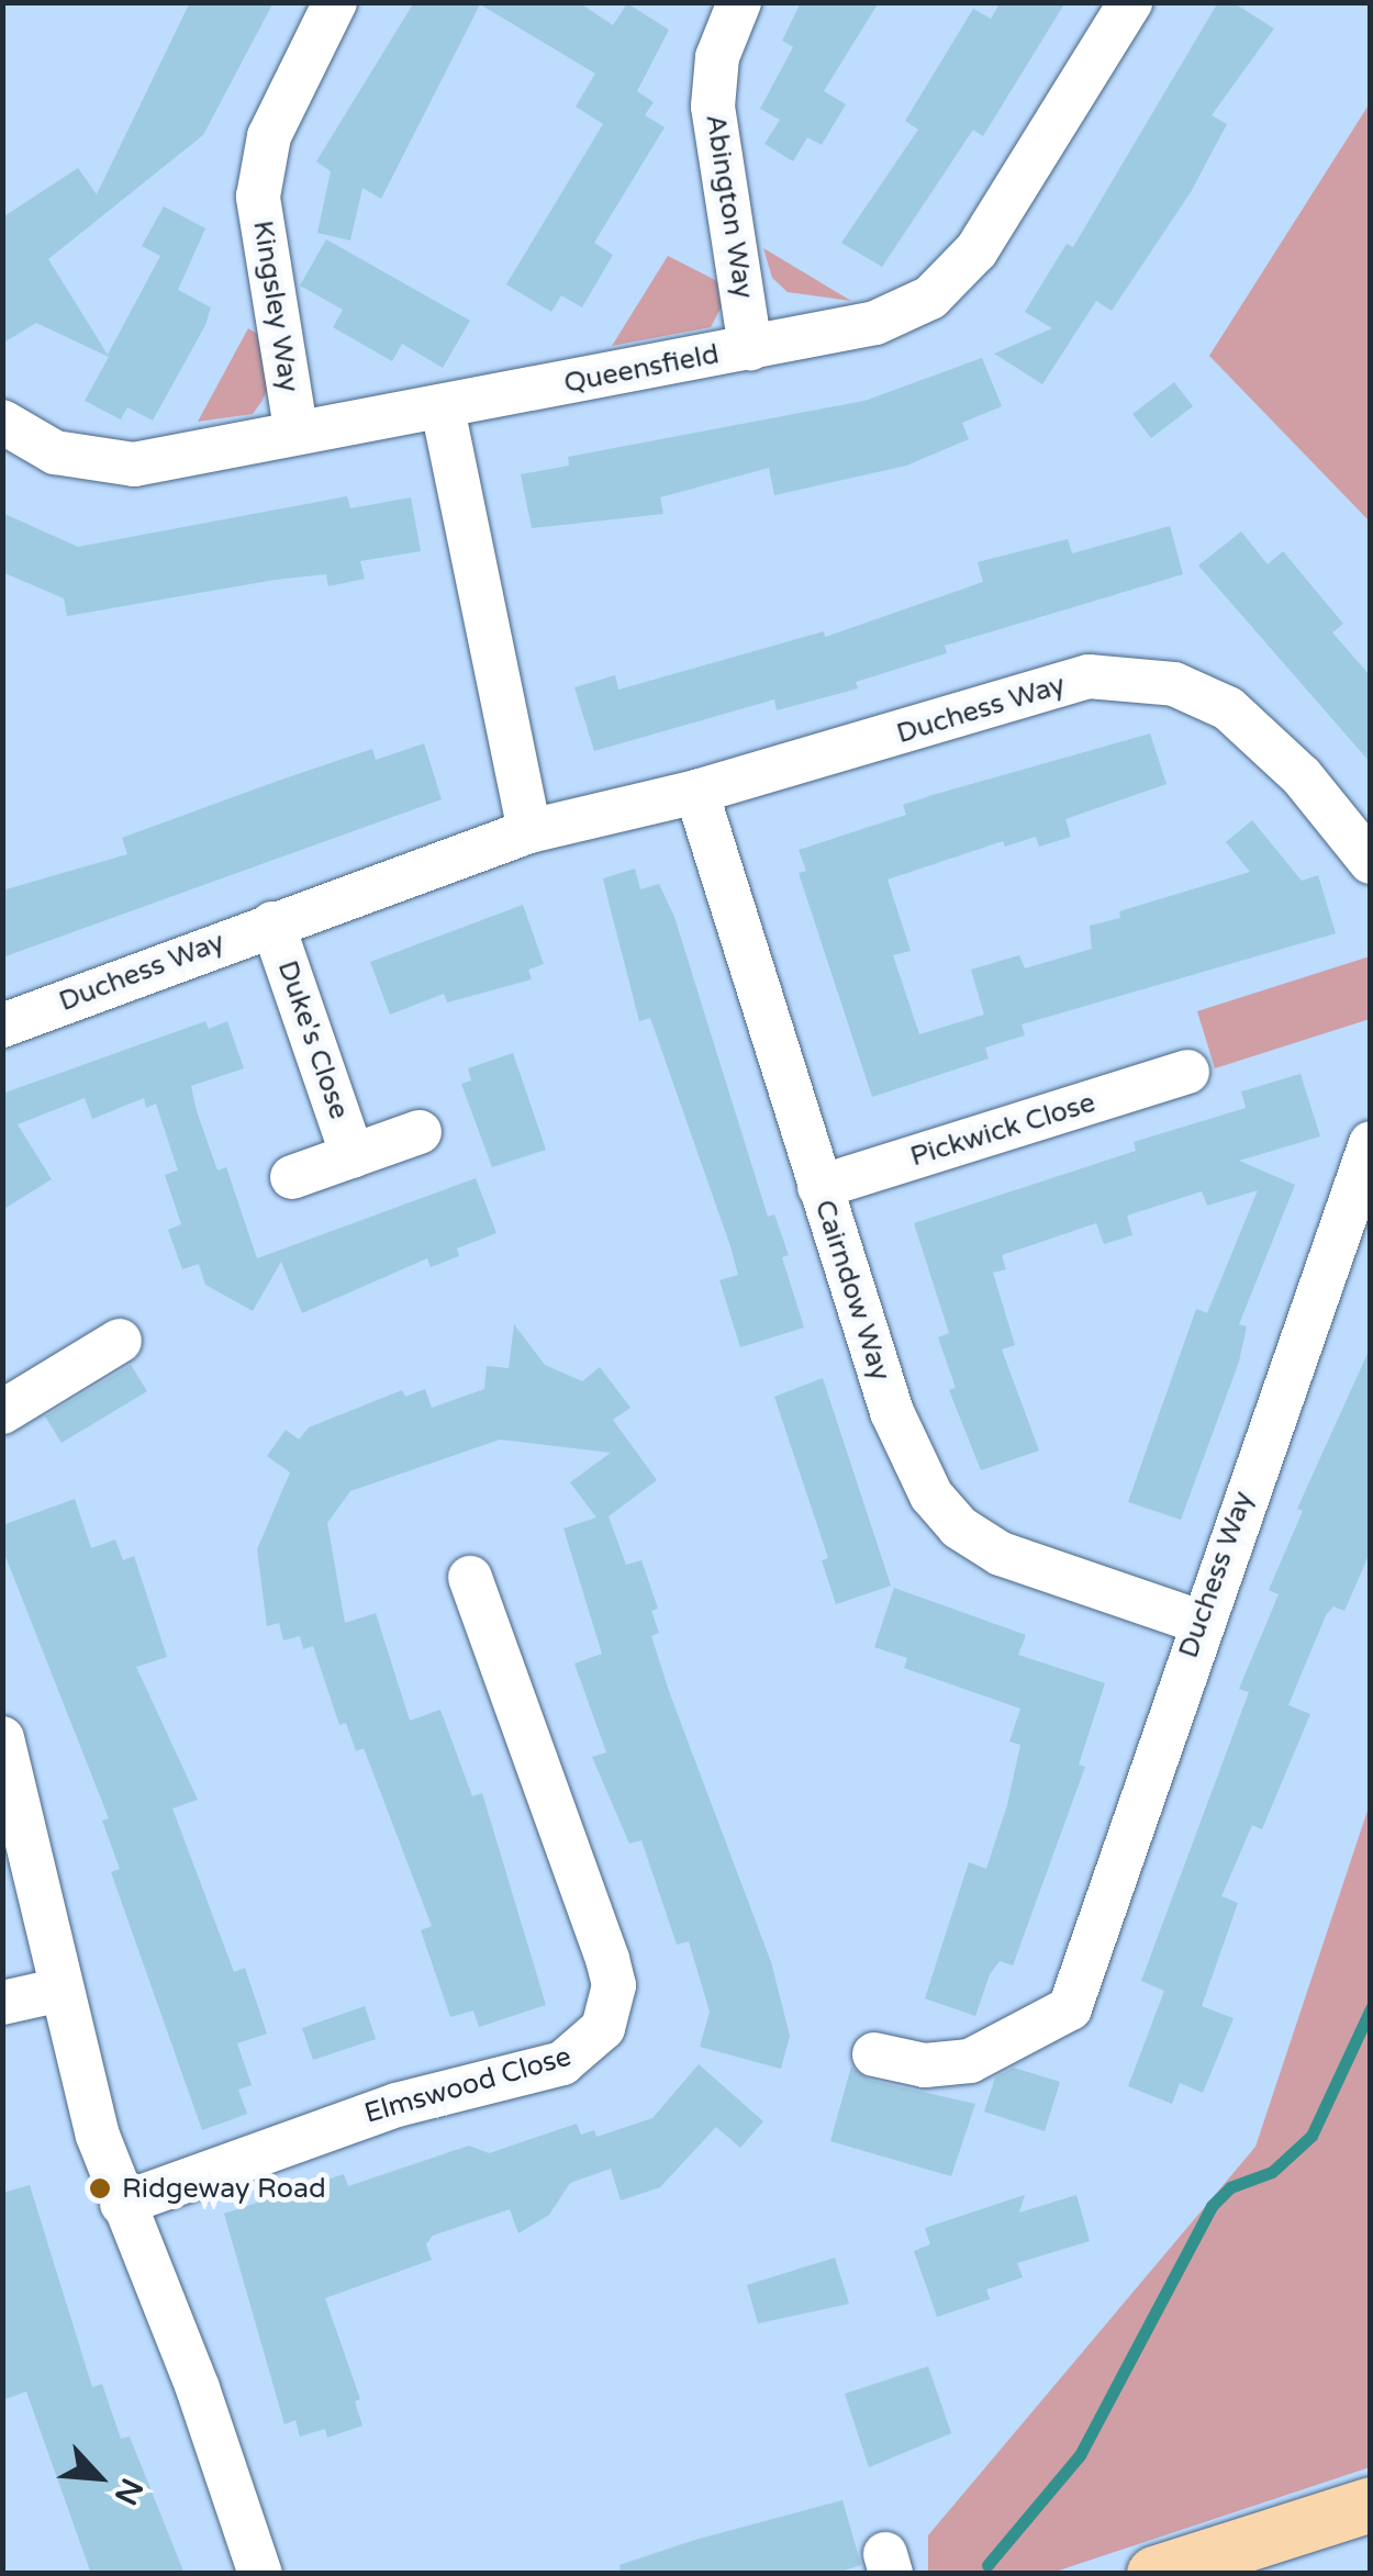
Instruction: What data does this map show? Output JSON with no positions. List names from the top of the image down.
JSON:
{
  "streets": {
    "street": [
      "Abington Way",
      "Kingsley Way",
      "Queensfield",
      "Duchess Way",
      "Duke's Close",
      "Pickwick Close",
      "Cairndow Way",
      "Elmswood Close"
    ]
  },
  "crossings": [
    ["Abington Way", "Queensfield"],
    ["Kingsley Way", "Queensfield"],
    ["Duchess Way", "Duke's Close"],
    ["Duchess Way", "Cairndow Way"],
    ["Pickwick Close", "Cairndow Way"]
  ],
  "places": ["Ridgeway Road"],
  "north": "bottom right"
}
